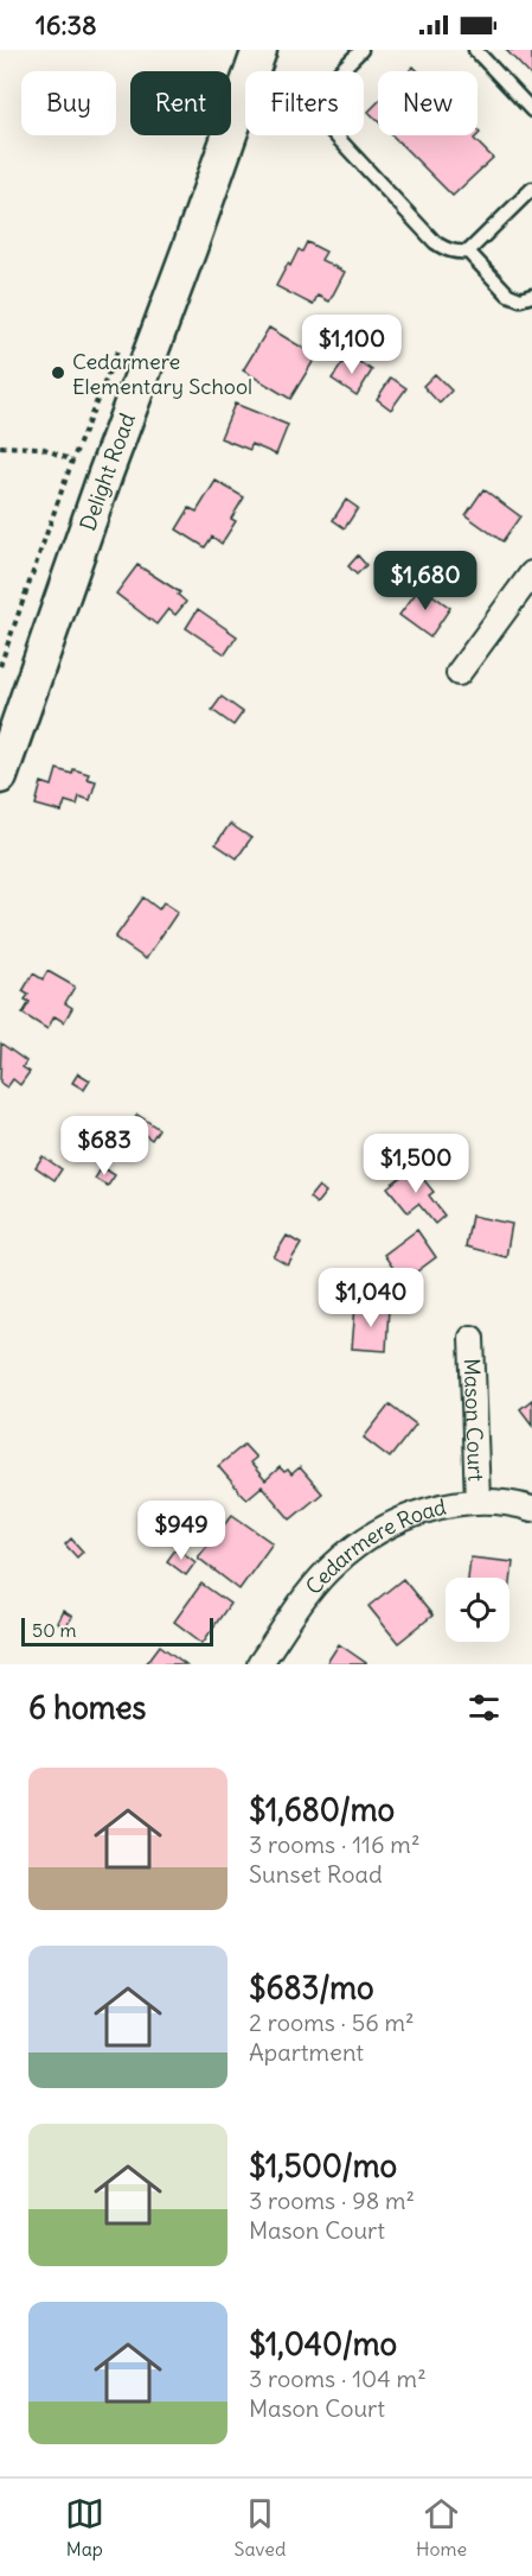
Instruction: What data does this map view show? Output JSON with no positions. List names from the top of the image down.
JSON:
{
  "streets": {
    "street": ["Delight Road", "Mason Court", "Cedarmere Road"]
  },
  "crossings": [
    ["Mason Court", "Cedarmere Road"]
  ],
  "places": ["Cedarmere Elementary School"],
  "scale_bar": "50 m",
  "page": {
    "status": "16:38",
    "chip": [
      "Buy",
      "Rent",
      "Filters",
      "New"
    ],
    "price": [
      "$1,100",
      "$1,680",
      "$683",
      "$1,500",
      "$1,040",
      "$949"
    ],
    "scale": "50 m",
    "heading": "6 homes",
    "list": [
      {
        "name": "$1,680/mo",
        "note": "3 rooms · 116 m² · Sunset Road"
      },
      {
        "name": "$683/mo",
        "note": "2 rooms · 56 m² · Apartment"
      },
      {
        "name": "$1,500/mo",
        "note": "3 rooms · 98 m² · Mason Court"
      },
      {
        "name": "$1,040/mo",
        "note": "3 rooms · 104 m² · Mason Court"
      }
    ],
    "tabs": ["Map", "Saved", "Home"]
  }
}
